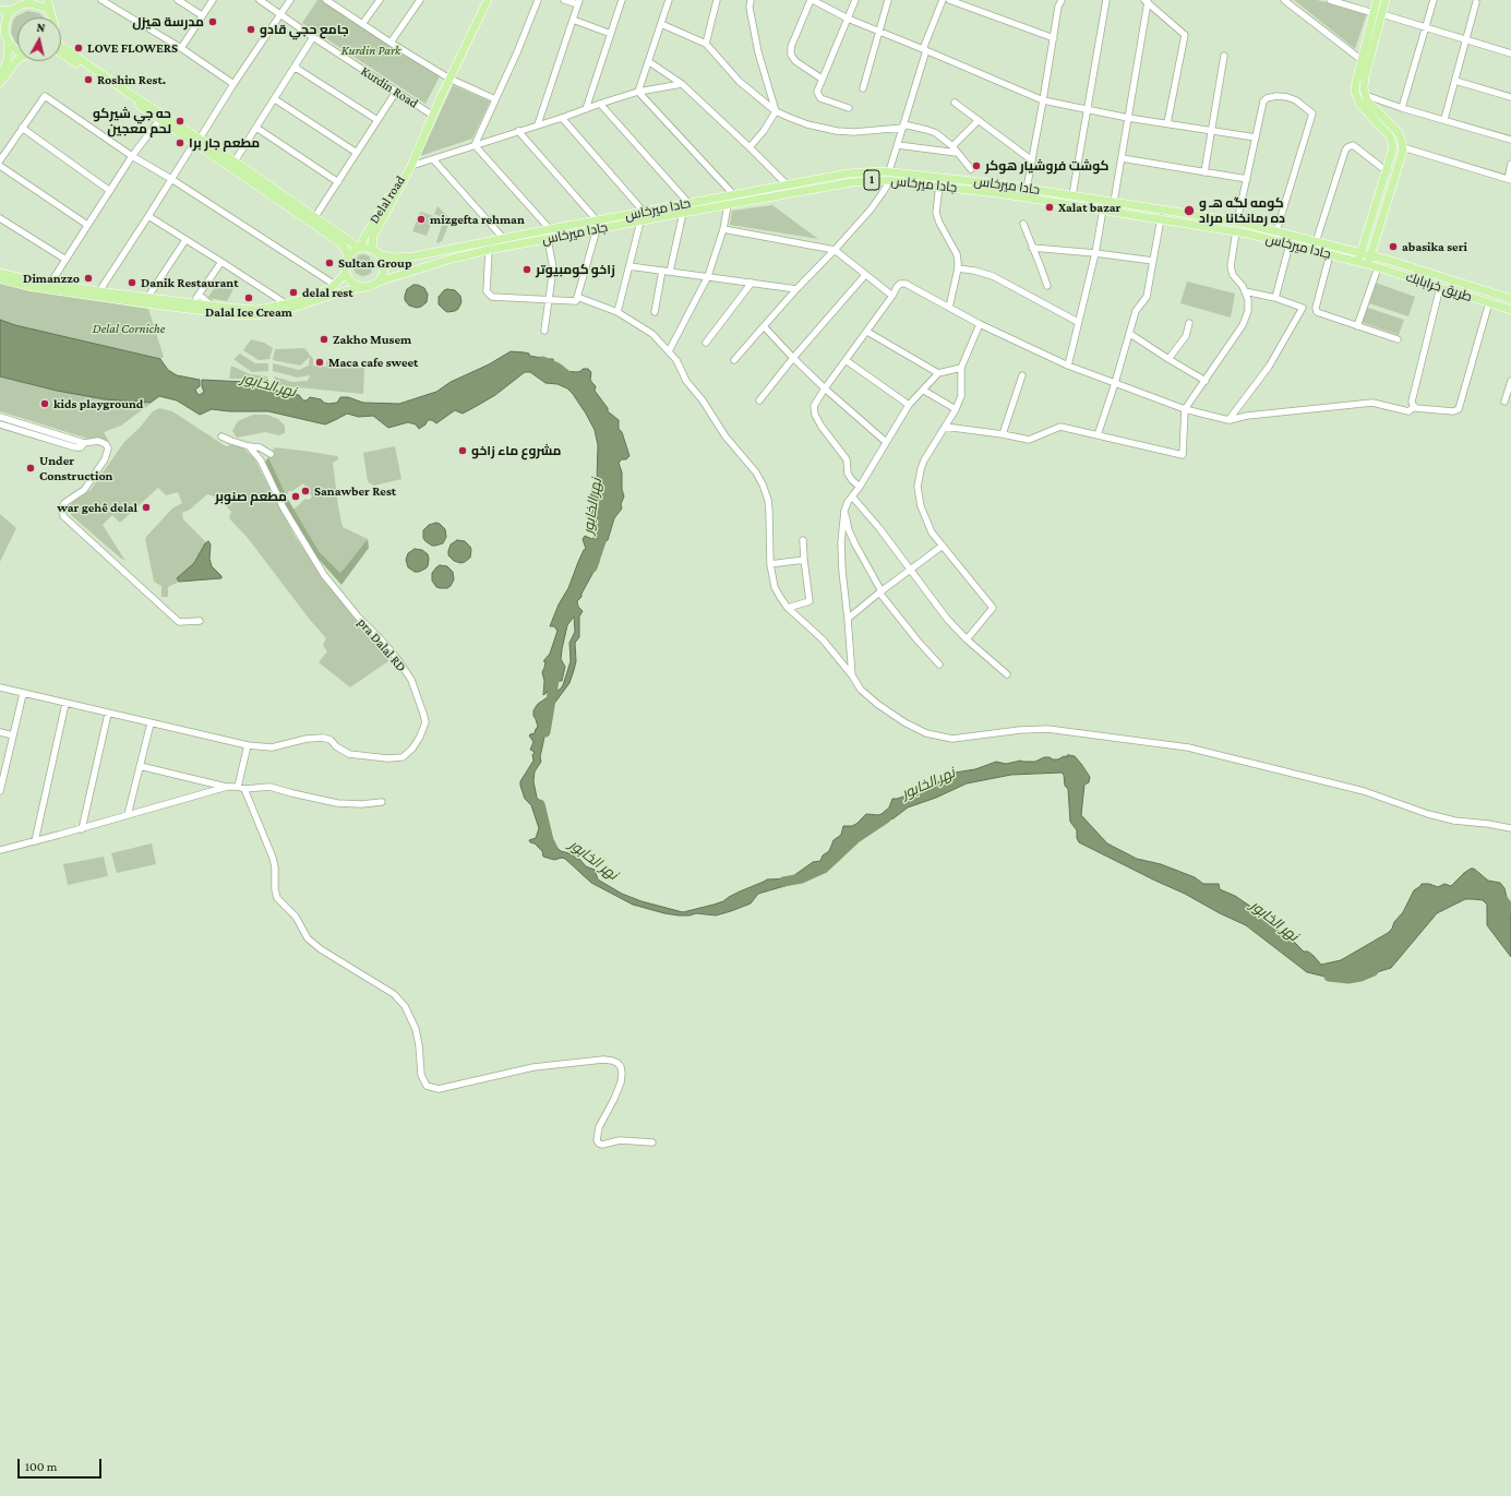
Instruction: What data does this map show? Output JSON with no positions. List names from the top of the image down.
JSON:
{
  "streets": {
    "main road": [
      "1",
      "جادا ميرخاس",
      "حادا ميرخاس",
      "Delal road",
      "طريق خرابابك"
    ],
    "street": ["Kurdin Road", "pra Dalal RD"]
  },
  "crossings": [
    ["جادا ميرخاس", "حادا ميرخاس"],
    ["جادا ميرخاس", "Delal road"],
    ["جادا ميرخاس", "طريق خرابابك"]
  ],
  "water": ["نهر الخابور"],
  "parks": ["Kurdin Park", "Delal Corniche"],
  "places": [
    "مدرسة هيزل",
    "جامع حجي قادو",
    "LOVE FLOWERS",
    "Roshin Rest.",
    "حه جي شيركو لحم معجين",
    "مطعم جار برا",
    "كوشت فروشيار هوكر",
    "Xalat bazar",
    "كومه لگه هـ و ده رمانخانا مراد",
    "mizgefta rehman",
    "abasika seri",
    "Sultan Group",
    "زاخو كومبيوتر",
    "Dimanzzo",
    "Danik Restaurant",
    "delal rest",
    "Dalal Ice Cream",
    "Zakho Musem",
    "Maca cafe sweet",
    "kids playground",
    "مشروع ماء زاخو",
    "Under Construction",
    "Sanawber Rest",
    "مطعم صنوبر",
    "war gehê delal"
  ],
  "scale_bar": "100 m",
  "north": "top"
}
